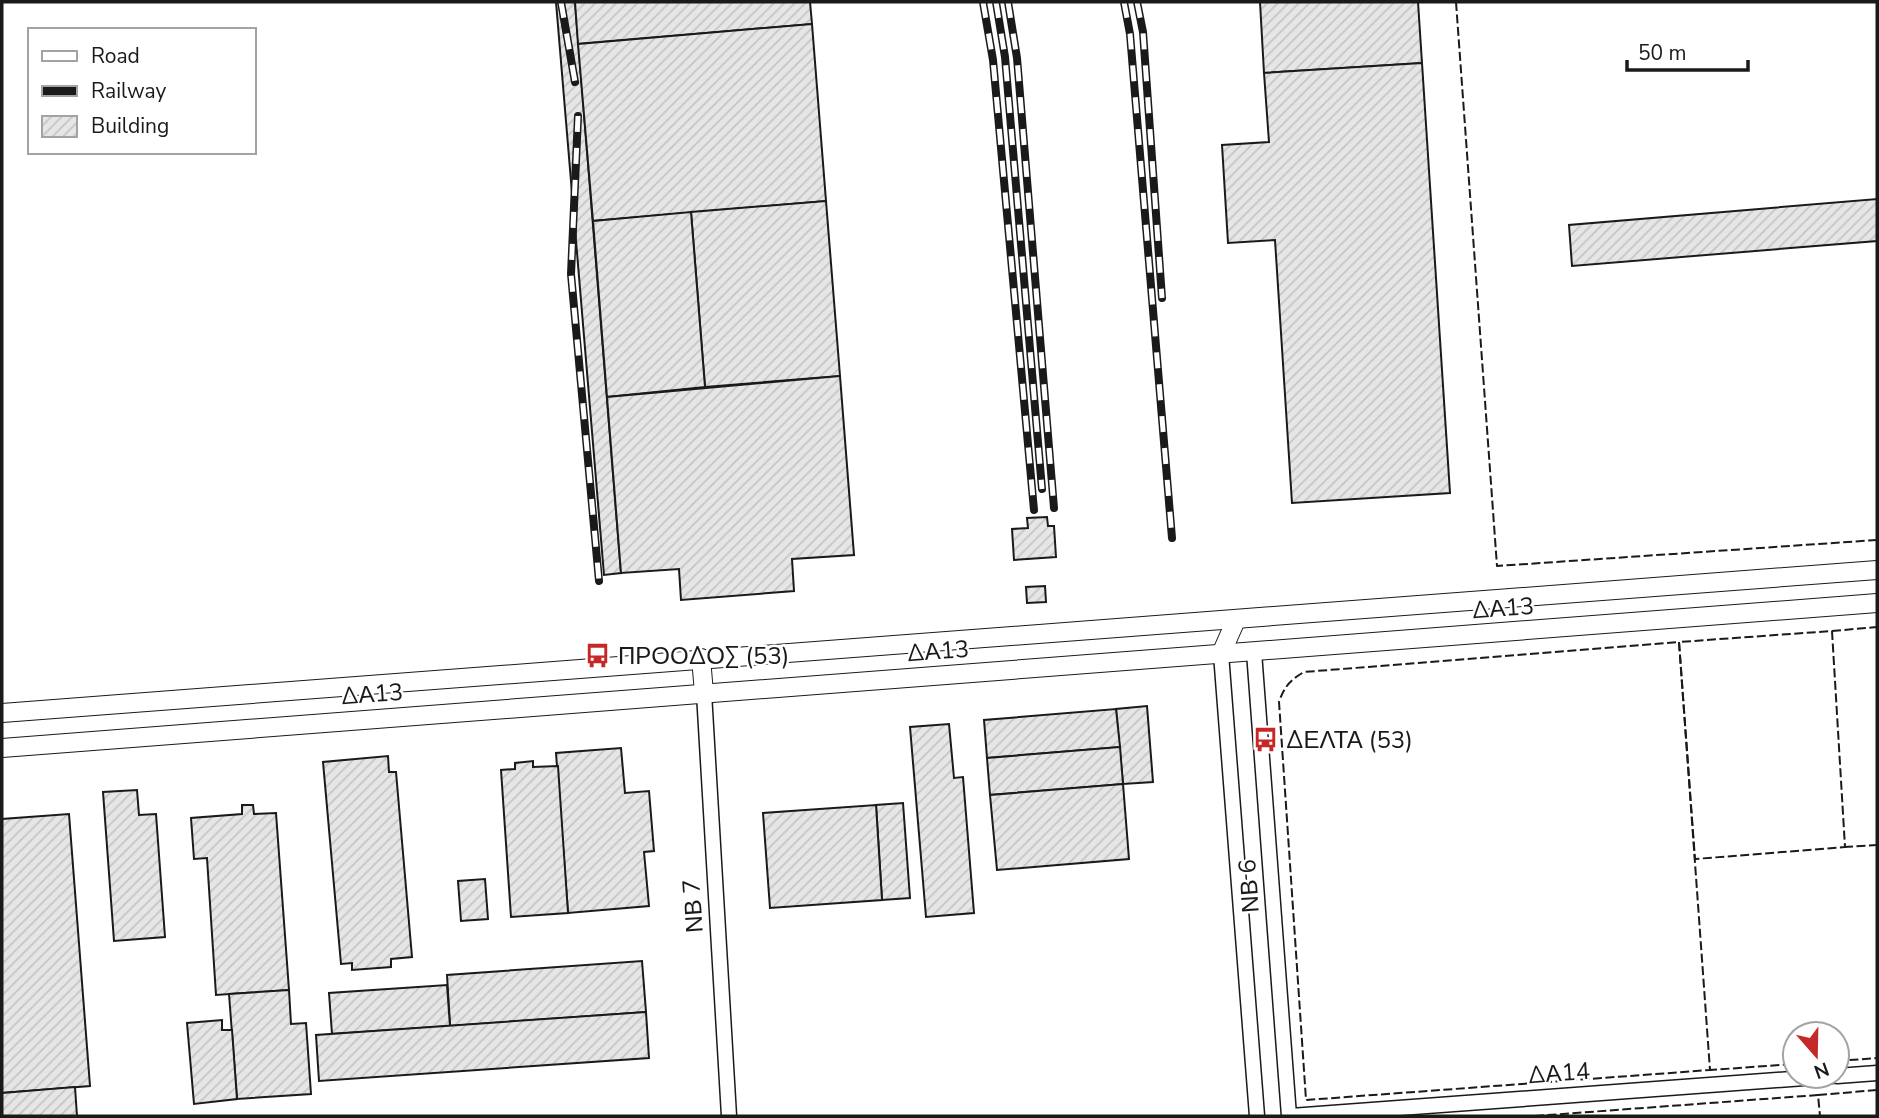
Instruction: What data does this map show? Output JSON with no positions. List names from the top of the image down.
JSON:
{
  "streets": {
    "street": [
      "ΔΑ13",
      "ΝΒ 6",
      "ΝΒ 7",
      "ΔΑ14"
    ]
  },
  "crossings": [
    ["ΔΑ13", "ΝΒ 6"],
    ["ΔΑ13", "ΝΒ 7"],
    ["ΝΒ 6", "ΔΑ14"]
  ],
  "places": {
    "bus stop": ["ΠΡΟΟΔΟΣ (53)", "ΔΕΛΤΑ (53)"]
  },
  "legend": ["Road", "Railway", "Building"],
  "scale_bar": "50 m",
  "north": "bottom"
}
